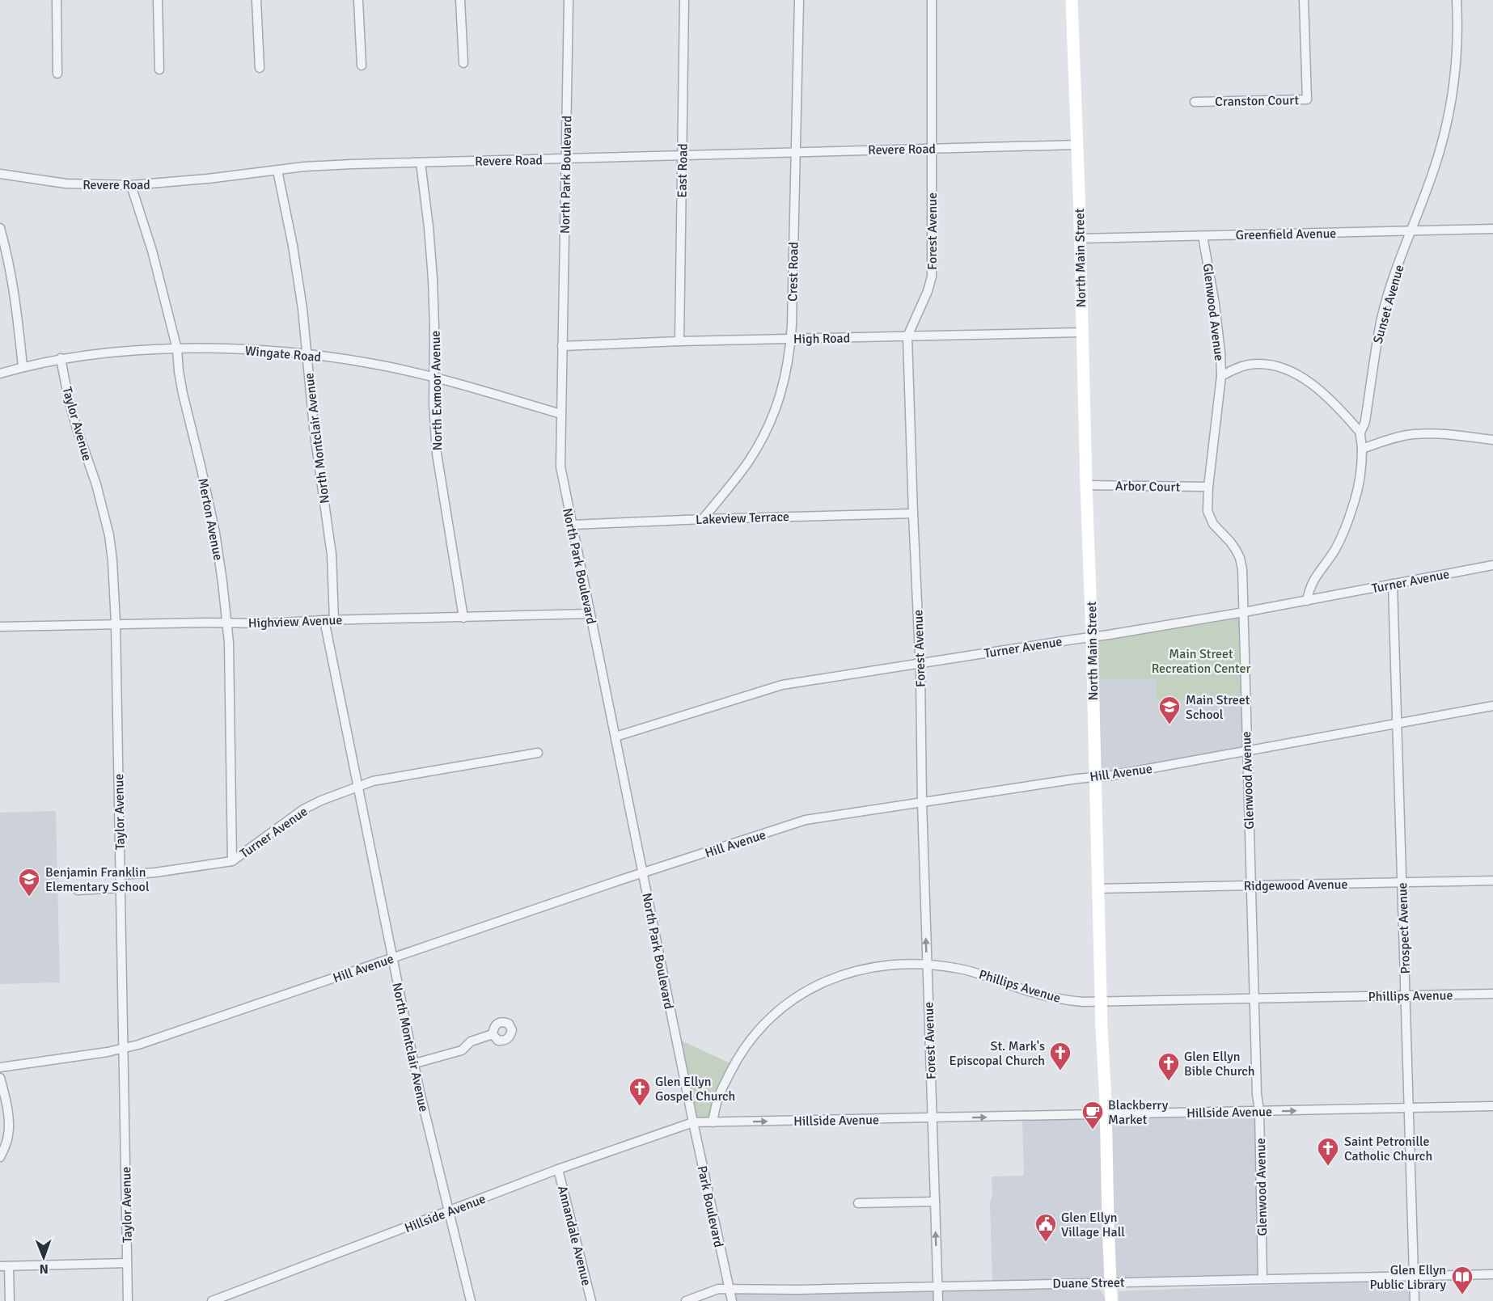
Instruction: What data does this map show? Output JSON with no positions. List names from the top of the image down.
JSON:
{
  "streets": {
    "street": [
      "Cranston Court",
      "Revere Road",
      "East Road",
      "North Park Boulevard",
      "Forest Avenue",
      "Greenfield Avenue",
      "North Main Street",
      "Crest Road",
      "Sunset Avenue",
      "Glenwood Avenue",
      "High Road",
      "Wingate Road",
      "North Exmoor Avenue",
      "Taylor Avenue",
      "North Montclair Avenue",
      "Arbor Court",
      "Lakeview Terrace",
      "Merton Avenue",
      "Turner Avenue",
      "Highview Avenue",
      "Hill Avenue",
      "Ridgewood Avenue",
      "Prospect Avenue",
      "Phillips Avenue",
      "Hillside Avenue",
      "Park Boulevard",
      "Annandale Avenue",
      "Duane Street"
    ]
  },
  "crossings": [
    ["Revere Road", "East Road"],
    ["Revere Road", "North Park Boulevard"],
    ["Revere Road", "Forest Avenue"],
    ["Revere Road", "North Main Street"],
    ["Revere Road", "Crest Road"],
    ["Revere Road", "North Exmoor Avenue"],
    ["Revere Road", "North Montclair Avenue"],
    ["Revere Road", "Merton Avenue"],
    ["East Road", "High Road"],
    ["North Park Boulevard", "High Road"],
    ["North Park Boulevard", "Wingate Road"],
    ["North Park Boulevard", "Lakeview Terrace"],
    ["North Park Boulevard", "Turner Avenue"],
    ["North Park Boulevard", "Highview Avenue"],
    ["North Park Boulevard", "Hill Avenue"],
    ["North Park Boulevard", "Hillside Avenue"],
    ["North Park Boulevard", "Park Boulevard"],
    ["Forest Avenue", "High Road"],
    ["Forest Avenue", "Lakeview Terrace"],
    ["Forest Avenue", "Turner Avenue"],
    ["Forest Avenue", "Hill Avenue"],
    ["Forest Avenue", "Phillips Avenue"],
    ["Forest Avenue", "Hillside Avenue"],
    ["Forest Avenue", "Duane Street"],
    ["Greenfield Avenue", "North Main Street"],
    ["Greenfield Avenue", "Sunset Avenue"],
    ["Greenfield Avenue", "Glenwood Avenue"],
    ["North Main Street", "High Road"],
    ["North Main Street", "Arbor Court"],
    ["North Main Street", "Turner Avenue"],
    ["North Main Street", "Hill Avenue"],
    ["North Main Street", "Ridgewood Avenue"],
    ["North Main Street", "Phillips Avenue"],
    ["North Main Street", "Hillside Avenue"],
    ["North Main Street", "Duane Street"],
    ["Crest Road", "High Road"],
    ["Crest Road", "Lakeview Terrace"],
    ["Sunset Avenue", "Turner Avenue"],
    ["Glenwood Avenue", "Arbor Court"],
    ["Glenwood Avenue", "Turner Avenue"],
    ["Glenwood Avenue", "Hill Avenue"],
    ["Glenwood Avenue", "Ridgewood Avenue"],
    ["Glenwood Avenue", "Phillips Avenue"],
    ["Glenwood Avenue", "Hillside Avenue"],
    ["Glenwood Avenue", "Duane Street"],
    ["Wingate Road", "North Exmoor Avenue"],
    ["Wingate Road", "Taylor Avenue"],
    ["Wingate Road", "North Montclair Avenue"],
    ["Wingate Road", "Merton Avenue"],
    ["North Exmoor Avenue", "Highview Avenue"],
    ["Taylor Avenue", "Turner Avenue"],
    ["Taylor Avenue", "Highview Avenue"],
    ["Taylor Avenue", "Hill Avenue"],
    ["North Montclair Avenue", "Turner Avenue"],
    ["North Montclair Avenue", "Highview Avenue"],
    ["North Montclair Avenue", "Hill Avenue"],
    ["North Montclair Avenue", "Hillside Avenue"],
    ["Merton Avenue", "Turner Avenue"],
    ["Merton Avenue", "Highview Avenue"],
    ["Turner Avenue", "Prospect Avenue"],
    ["Hill Avenue", "Prospect Avenue"],
    ["Ridgewood Avenue", "Prospect Avenue"],
    ["Prospect Avenue", "Phillips Avenue"],
    ["Prospect Avenue", "Hillside Avenue"],
    ["Prospect Avenue", "Duane Street"],
    ["Phillips Avenue", "Hillside Avenue"],
    ["Hillside Avenue", "Park Boulevard"],
    ["Hillside Avenue", "Annandale Avenue"],
    ["Park Boulevard", "Duane Street"]
  ],
  "one_way": ["Hillside Avenue"],
  "parks": ["Main Street Recreation Center"],
  "places": {
    "school or university": ["Main Street School", "Benjamin Franklin Elementary School"],
    "church": [
      "St. Mark's Episcopal Church",
      "Glen Ellyn Bible Church",
      "Glen Ellyn Gospel Church",
      "Saint Petronille Catholic Church"
    ],
    "cafe": ["Blackberry Market"],
    "public building": ["Glen Ellyn Village Hall"],
    "library": ["Glen Ellyn Public Library"]
  },
  "north": "bottom"
}
